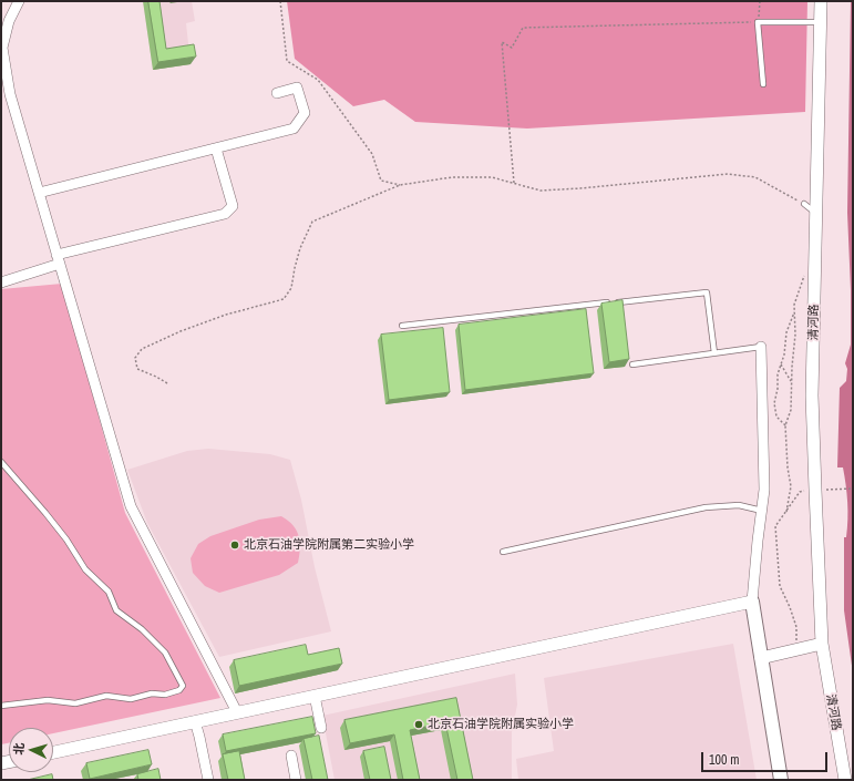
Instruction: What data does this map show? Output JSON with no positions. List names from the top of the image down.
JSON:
{
  "streets": {
    "street": ["清河路"]
  },
  "places": ["北京石油学院附属第二实验小学", "北京石油学院附属实验小学"],
  "scale_bar": "100 m",
  "north": "left"
}
